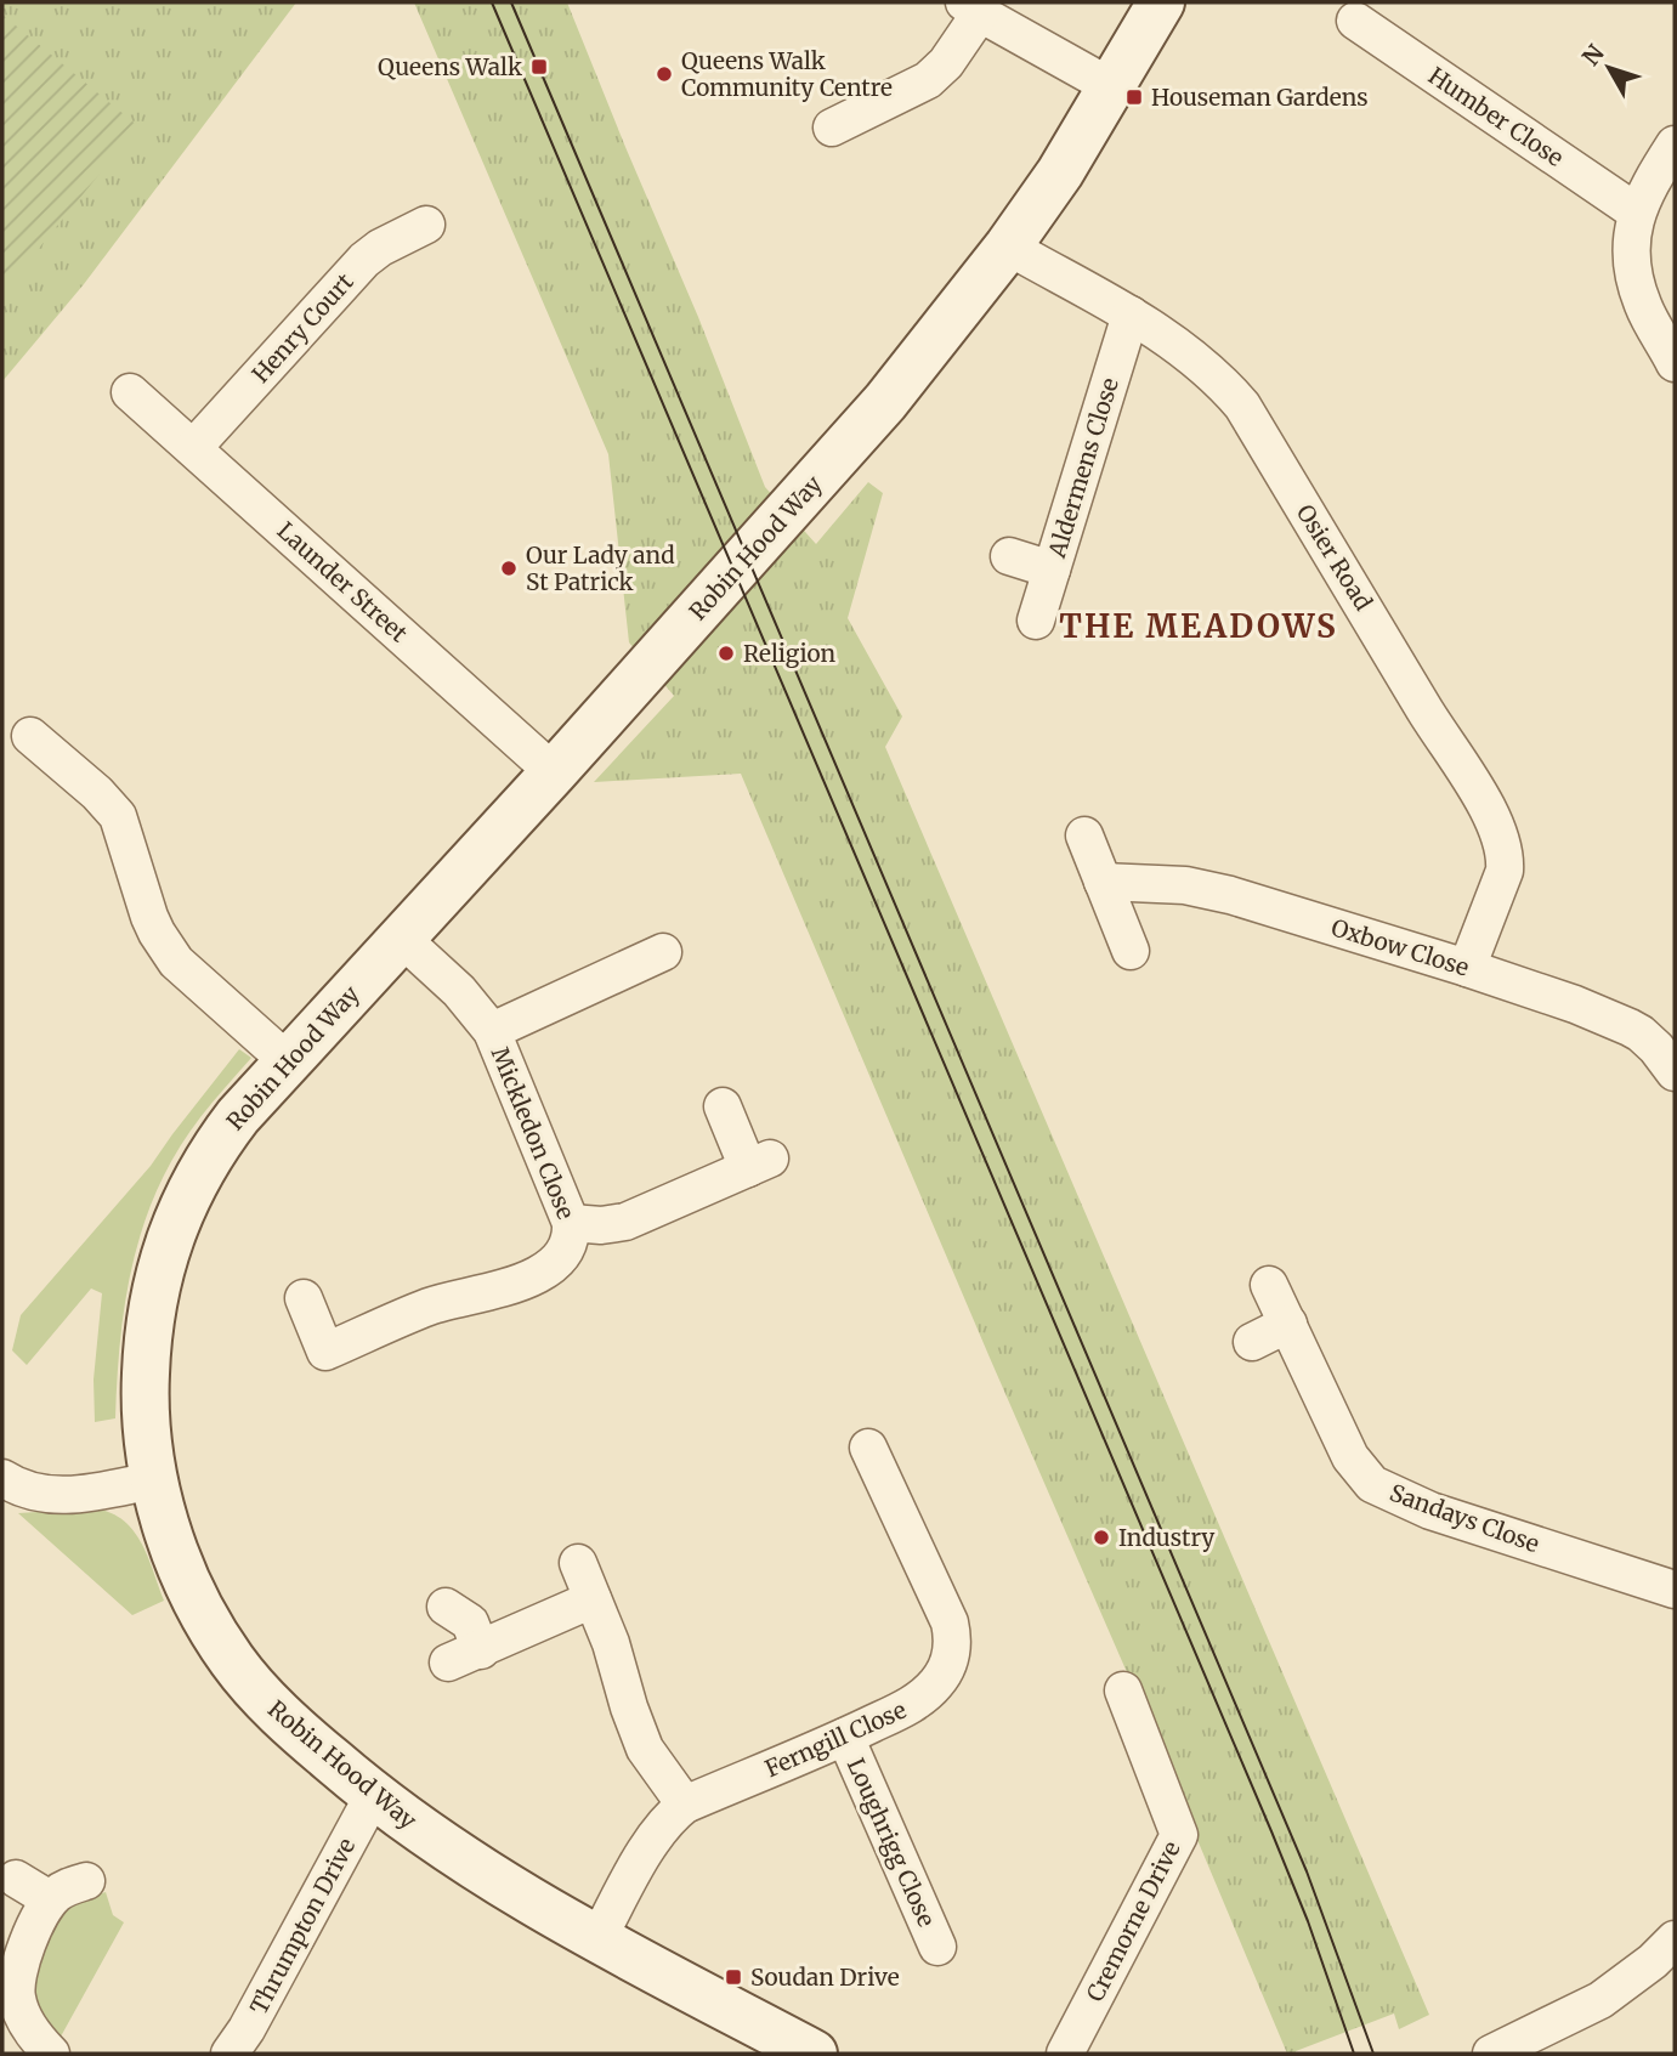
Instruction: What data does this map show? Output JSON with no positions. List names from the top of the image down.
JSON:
{
  "streets": {
    "street": [
      "Humber Close",
      "Henry Court",
      "Aldermens Close",
      "Robin Hood Way",
      "Osier Road",
      "Launder Street",
      "Oxbow Close",
      "Mickledon Close",
      "Sandays Close",
      "Ferngill Close",
      "Loughrigg Close",
      "Cremorne Drive",
      "Thrumpton Drive"
    ]
  },
  "crossings": [
    ["Henry Court", "Launder Street"],
    ["Aldermens Close", "Osier Road"],
    ["Robin Hood Way", "Osier Road"],
    ["Robin Hood Way", "Launder Street"],
    ["Robin Hood Way", "Mickledon Close"],
    ["Robin Hood Way", "Ferngill Close"],
    ["Robin Hood Way", "Thrumpton Drive"],
    ["Osier Road", "Oxbow Close"],
    ["Ferngill Close", "Loughrigg Close"]
  ],
  "districts": ["THE MEADOWS"],
  "places": {
    "transit": ["Queens Walk", "Houseman Gardens", "Soudan Drive"],
    "other": [
      "Queens Walk Community Centre",
      "Our Lady and St Patrick",
      "Religion",
      "Industry"
    ]
  },
  "north": "top left"
}
